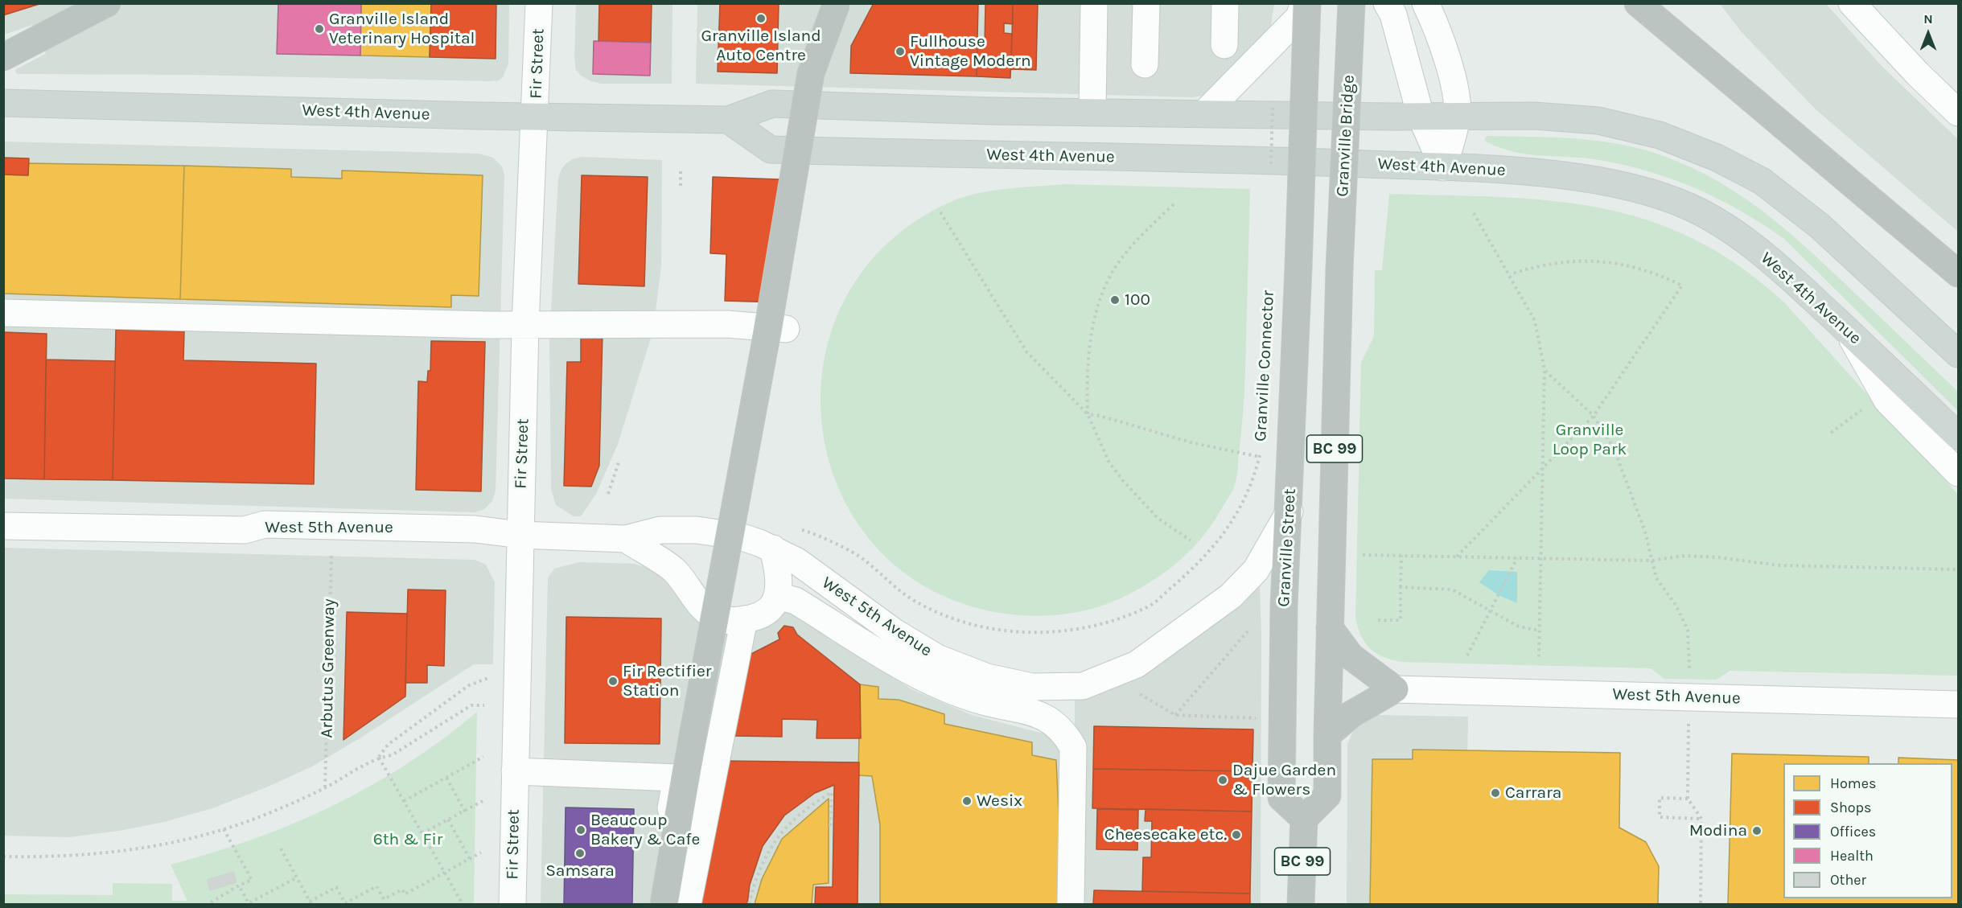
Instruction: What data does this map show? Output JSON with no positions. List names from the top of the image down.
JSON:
{
  "streets": {
    "highway": ["Granville Bridge", "BC 99", "Granville Street"],
    "main road": ["West 4th Avenue"],
    "street": ["Fir Street", "West 5th Avenue"],
    "path": ["Granville Connector", "Arbutus Greenway"]
  },
  "crossings": [
    ["Fir Street", "West 4th Avenue"],
    ["Fir Street", "West 5th Avenue"],
    ["Granville Bridge", "BC 99"],
    ["BC 99", "Granville Street"],
    ["West 5th Avenue", "Granville Street"]
  ],
  "parks": ["Granville Loop Park", "6th & Fir"],
  "places": [
    "Granville Island Auto Centre",
    "Granville Island Veterinary Hospital",
    "Fullhouse Vintage Modern",
    "100",
    "Fir Rectifier Station",
    "Dajue Garden & Flowers",
    "Carrara",
    "Wesix",
    "Beaucoup Bakery & Cafe",
    "Modina",
    "Cheesecake etc.",
    "Samsara"
  ],
  "legend": [
    "Homes",
    "Shops",
    "Offices",
    "Health",
    "Other"
  ],
  "north": "top"
}
